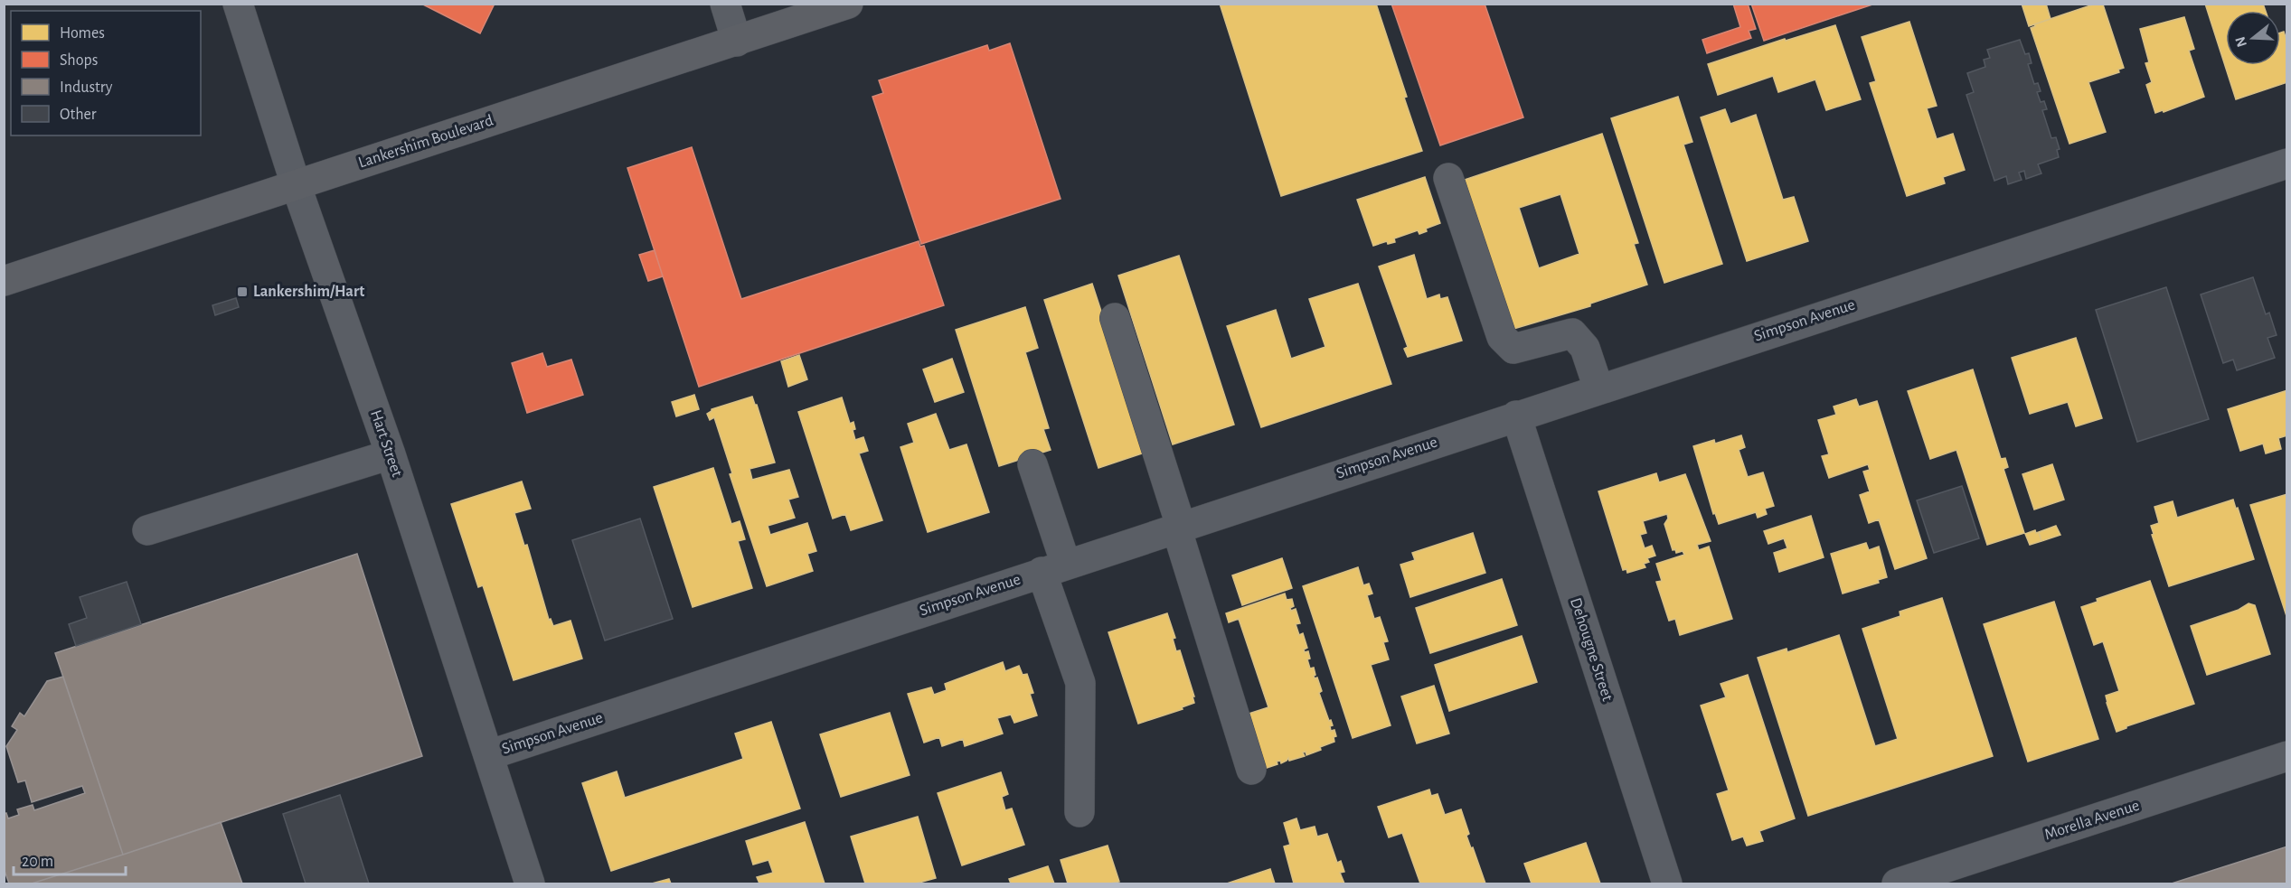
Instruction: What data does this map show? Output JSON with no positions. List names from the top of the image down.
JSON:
{
  "streets": {
    "main road": ["Lankershim Boulevard"],
    "street": [
      "Simpson Avenue",
      "Hart Street",
      "Dehougne Street",
      "Morella Avenue"
    ]
  },
  "crossings": [
    ["Lankershim Boulevard", "Hart Street"],
    ["Simpson Avenue", "Hart Street"],
    ["Simpson Avenue", "Dehougne Street"]
  ],
  "places": {
    "transit": ["Lankershim/Hart"]
  },
  "legend": [
    "Homes",
    "Shops",
    "Industry",
    "Other"
  ],
  "scale_bar": "20 m",
  "north": "left"
}
